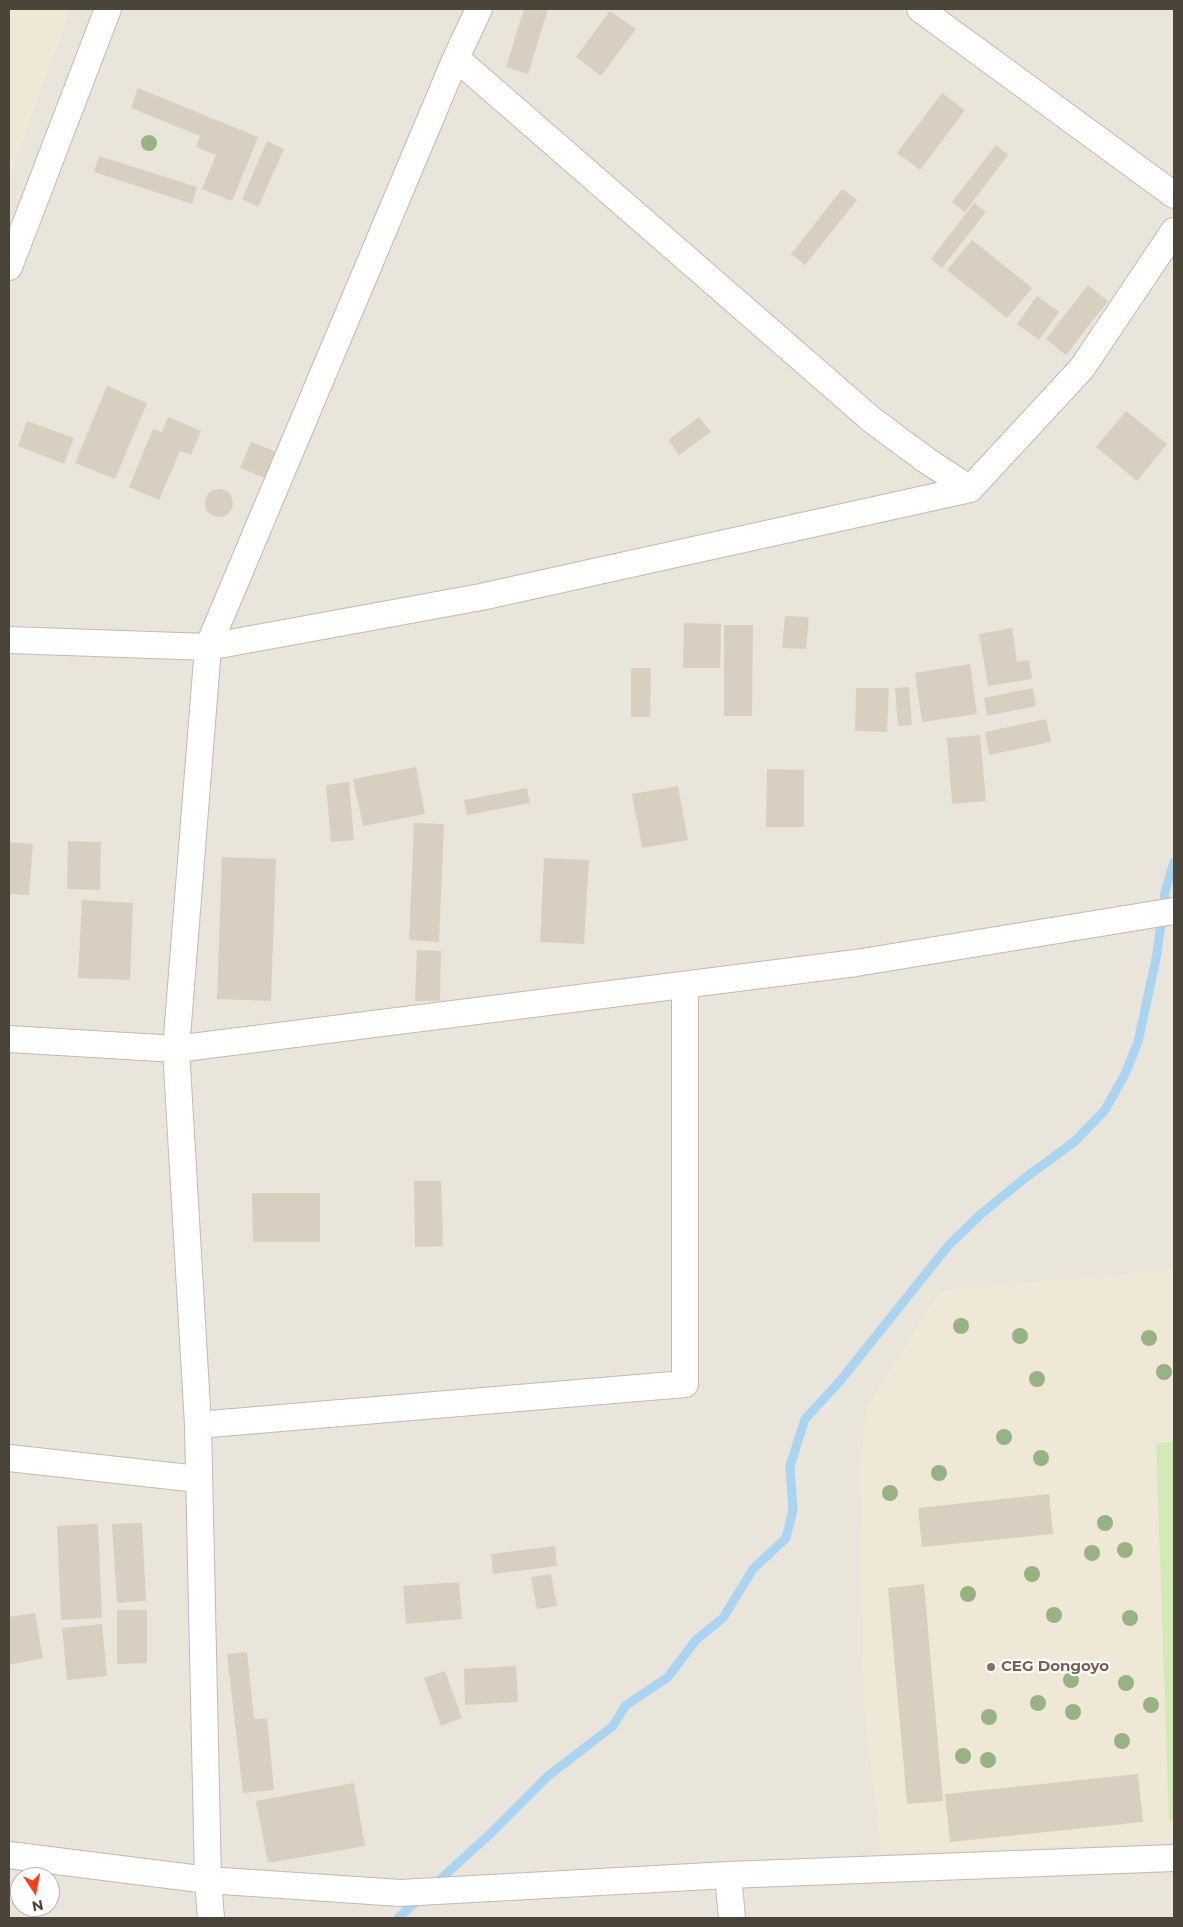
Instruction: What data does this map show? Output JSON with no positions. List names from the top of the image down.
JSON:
{
  "places": ["CEG Dongoyo"],
  "north": "bottom"
}
